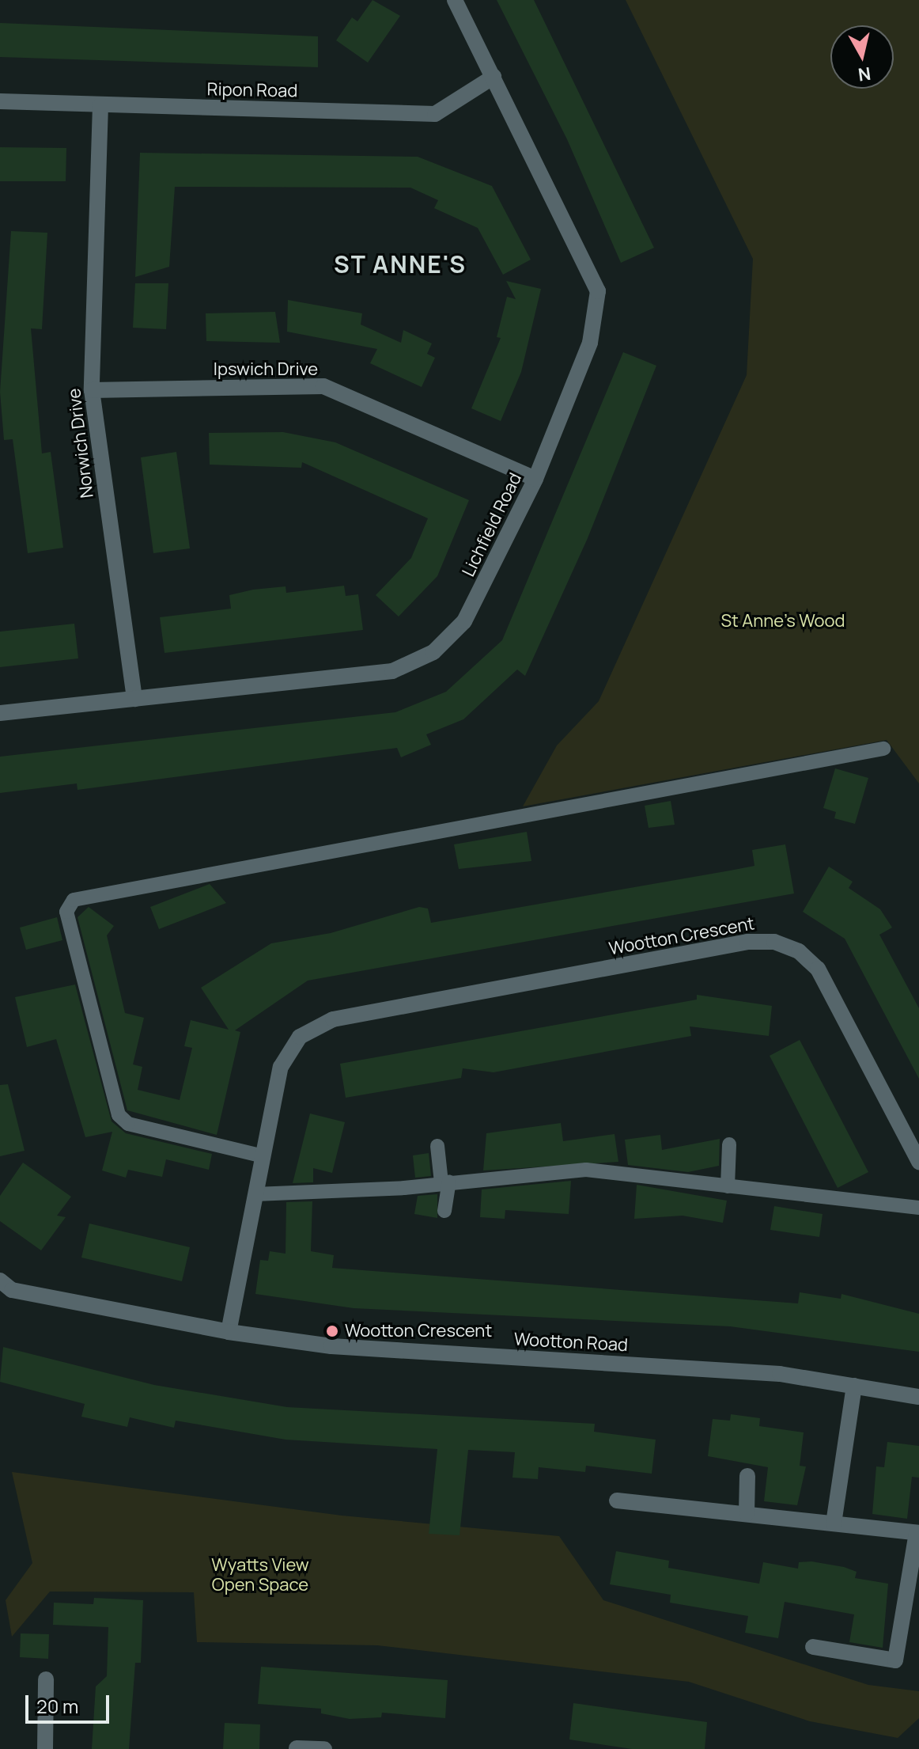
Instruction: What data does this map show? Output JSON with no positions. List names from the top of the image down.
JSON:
{
  "streets": {
    "street": [
      "Ripon Road",
      "Ipswich Drive",
      "Norwich Drive",
      "Lichfield Road",
      "Wootton Crescent",
      "Wootton Road"
    ]
  },
  "crossings": [
    ["Ripon Road", "Norwich Drive"],
    ["Ripon Road", "Lichfield Road"],
    ["Ipswich Drive", "Norwich Drive"],
    ["Ipswich Drive", "Lichfield Road"],
    ["Norwich Drive", "Lichfield Road"],
    ["Wootton Crescent", "Wootton Road"]
  ],
  "districts": ["ST ANNE'S"],
  "parks": ["St Anne's Wood", "Wyatts View Open Space"],
  "places": ["Wootton Crescent"],
  "scale_bar": "20 m",
  "north": "bottom"
}
